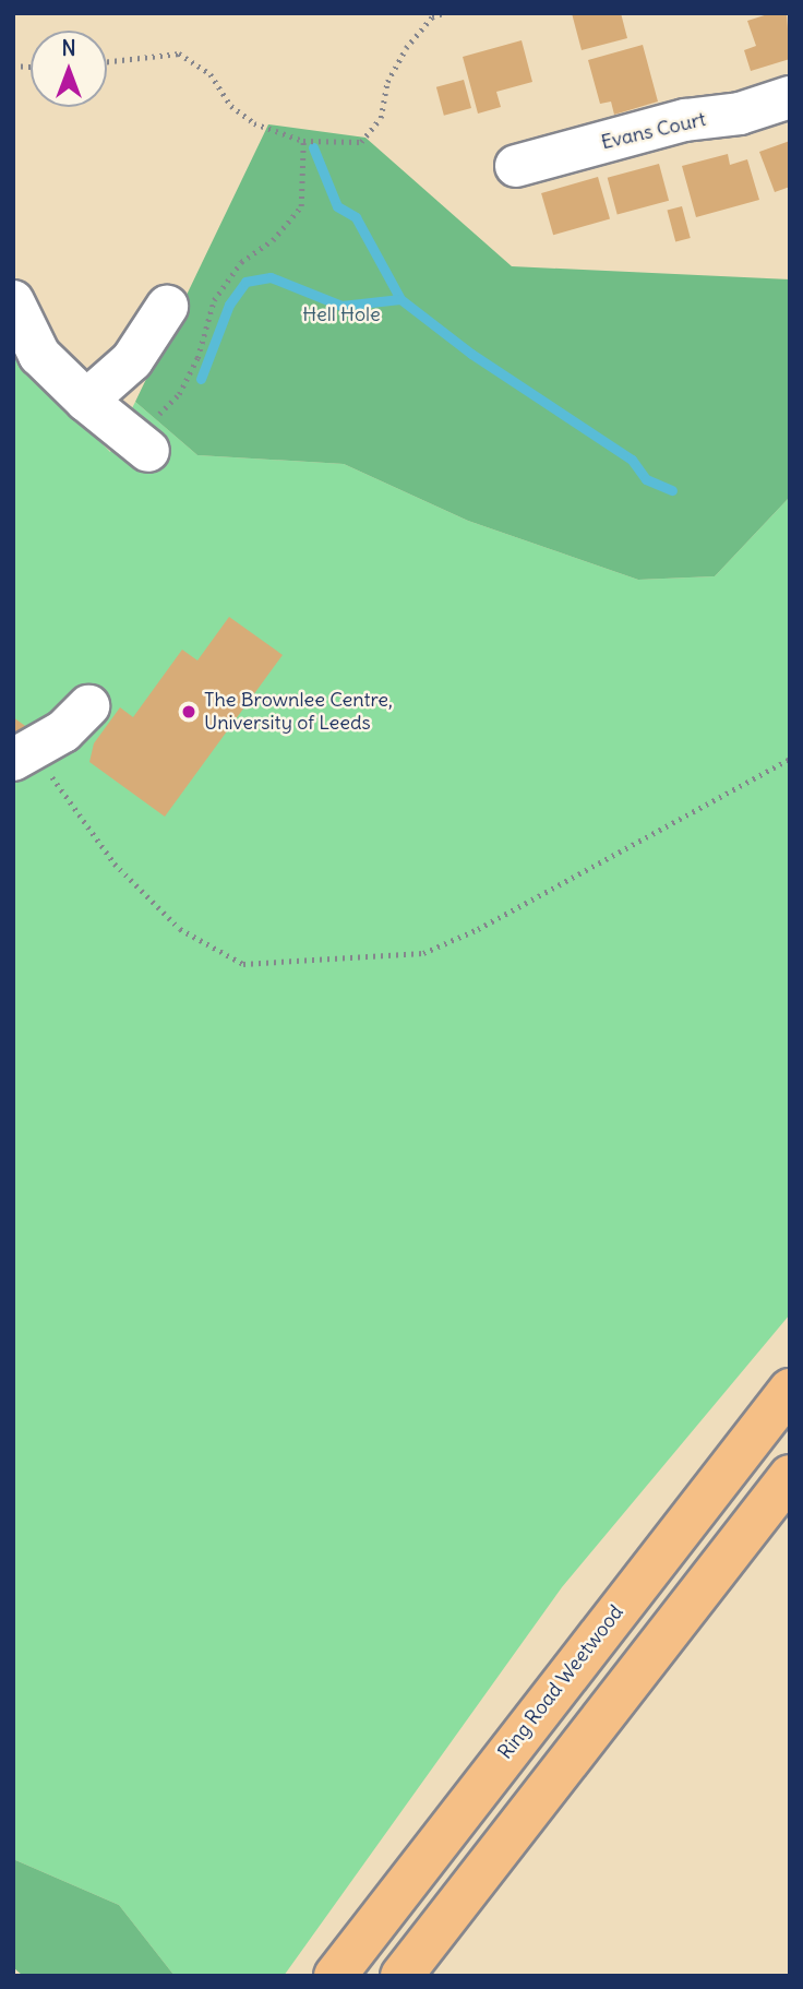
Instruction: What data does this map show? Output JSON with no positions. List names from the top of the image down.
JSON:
{
  "streets": {
    "highway": ["Ring Road Weetwood"],
    "street": ["Evans Court"]
  },
  "parks": ["Hell Hole"],
  "places": ["The Brownlee Centre, University of Leeds"],
  "north": "top"
}
